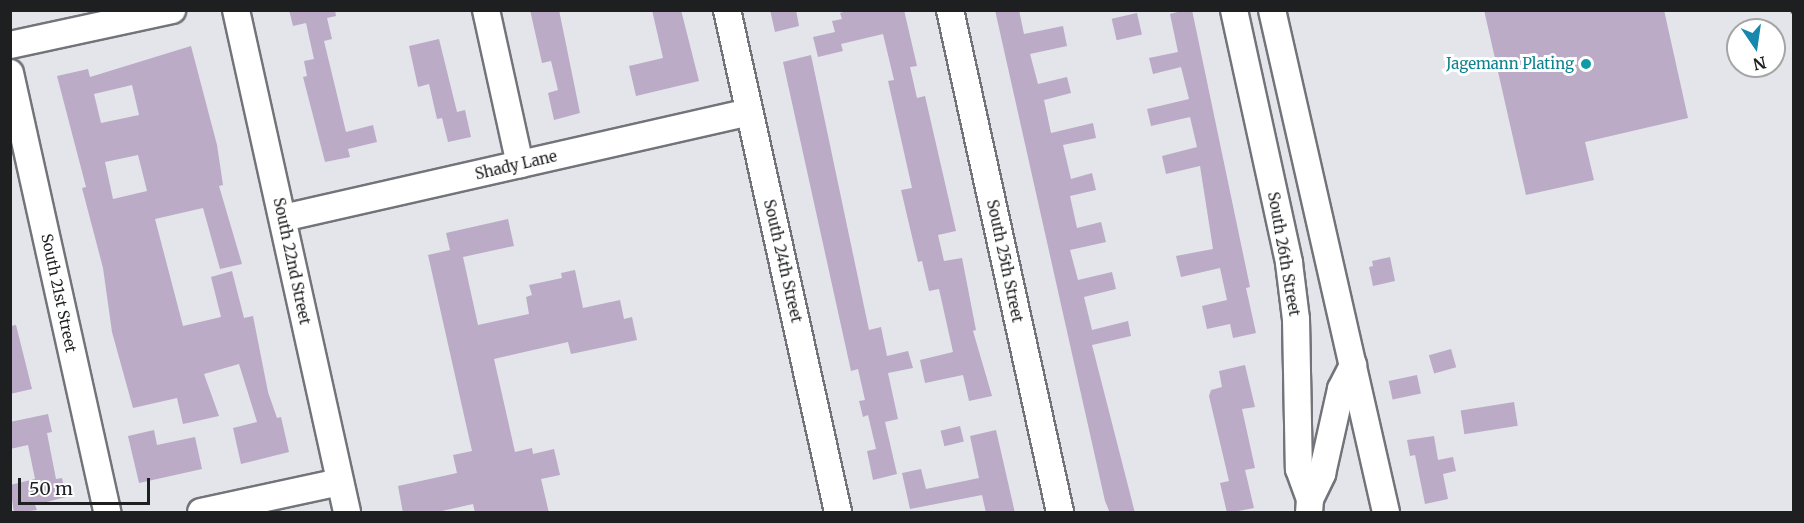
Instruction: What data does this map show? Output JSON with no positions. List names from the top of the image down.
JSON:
{
  "streets": {
    "street": [
      "Shady Lane",
      "South 26th Street",
      "South 22nd Street",
      "South 24th Street",
      "South 25th Street",
      "South 21st Street"
    ]
  },
  "crossings": [
    ["Shady Lane", "South 22nd Street"],
    ["Shady Lane", "South 24th Street"]
  ],
  "places": ["Jagemann Plating"],
  "scale_bar": "50 m",
  "north": "bottom"
}
